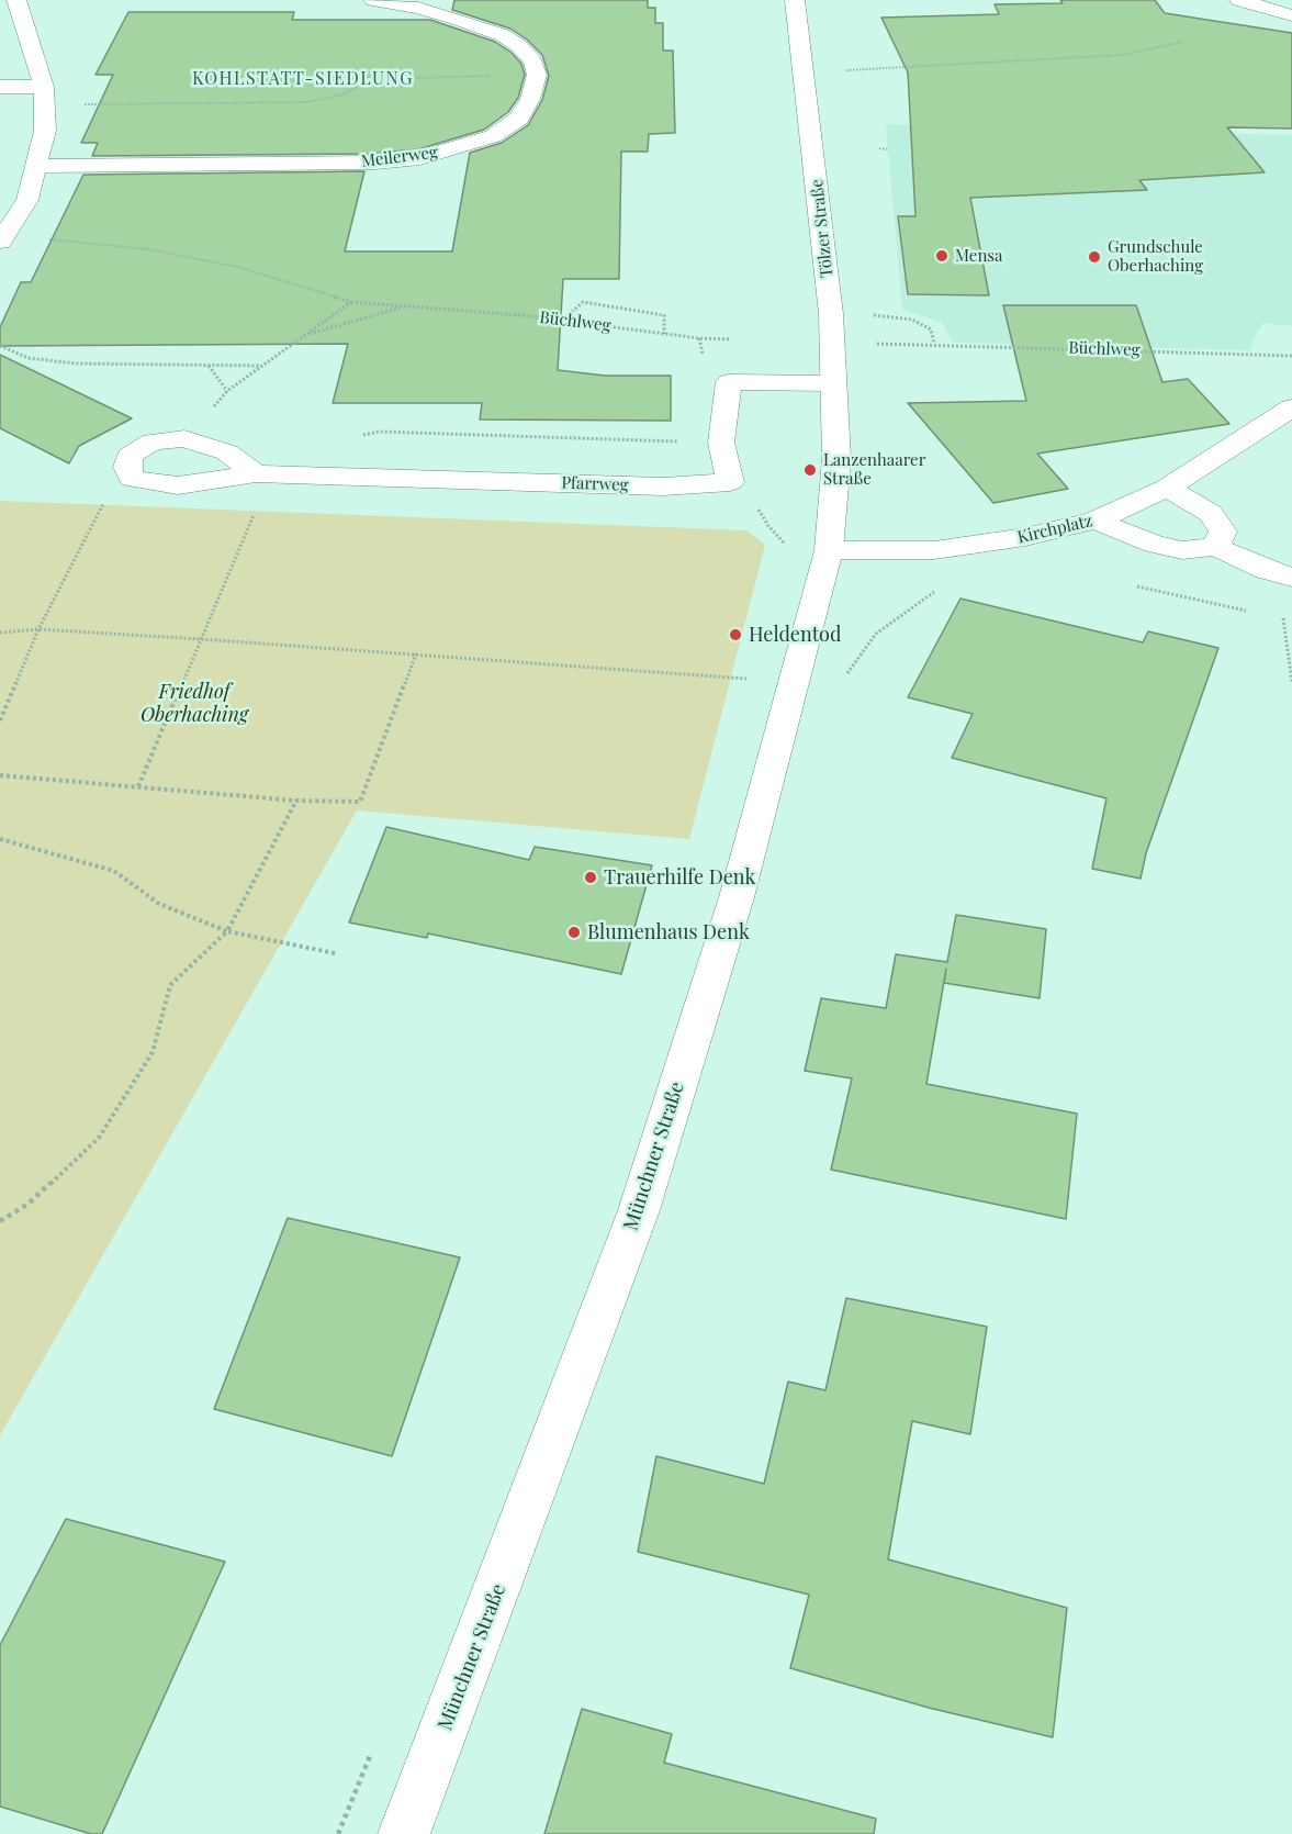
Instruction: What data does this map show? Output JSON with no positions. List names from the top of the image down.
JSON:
{
  "streets": {
    "street": [
      "Meilerweg",
      "Tölzer Straße",
      "Pfarrweg",
      "Kirchplatz",
      "Münchner Straße"
    ],
    "path": ["Büchlweg"]
  },
  "crossings": [
    ["Tölzer Straße", "Münchner Straße"],
    ["Kirchplatz", "Münchner Straße"]
  ],
  "districts": ["KOHLSTATT-SIEDLUNG"],
  "parks": ["Friedhof Oberhaching"],
  "places": [
    "Mensa",
    "Grundschule Oberhaching",
    "Lanzenhaarer Straße",
    "Heldentod",
    "Trauerhilfe Denk",
    "Blumenhaus Denk"
  ]
}
